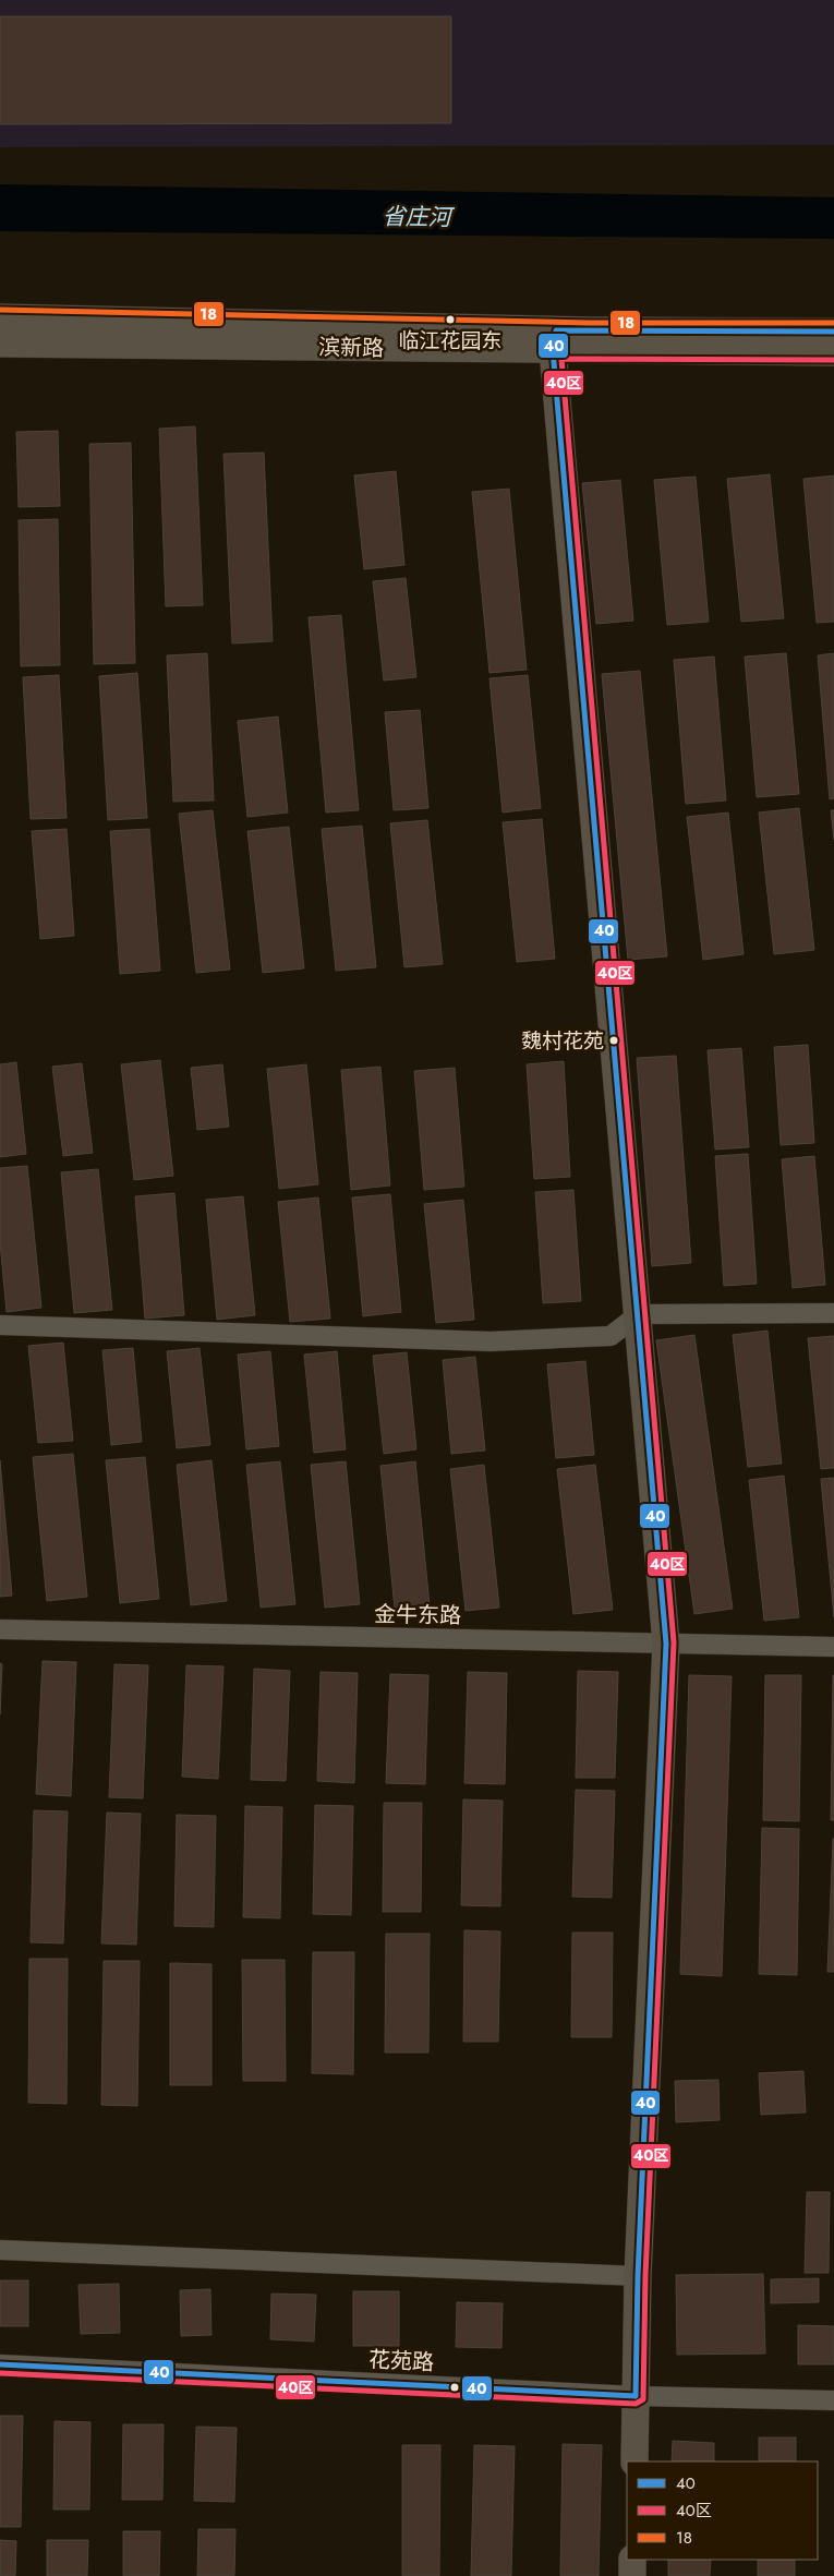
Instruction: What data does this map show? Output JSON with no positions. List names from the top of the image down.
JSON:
{
  "streets": {
    "street": ["滨新路", "金牛东路", "花苑路"]
  },
  "water": ["省庄河"],
  "places": ["临江花园东", "魏村花苑"],
  "lines": ["transit line 18", "transit line 40", "transit line 40区"],
  "legend": ["40", "40区", "18"]
}
